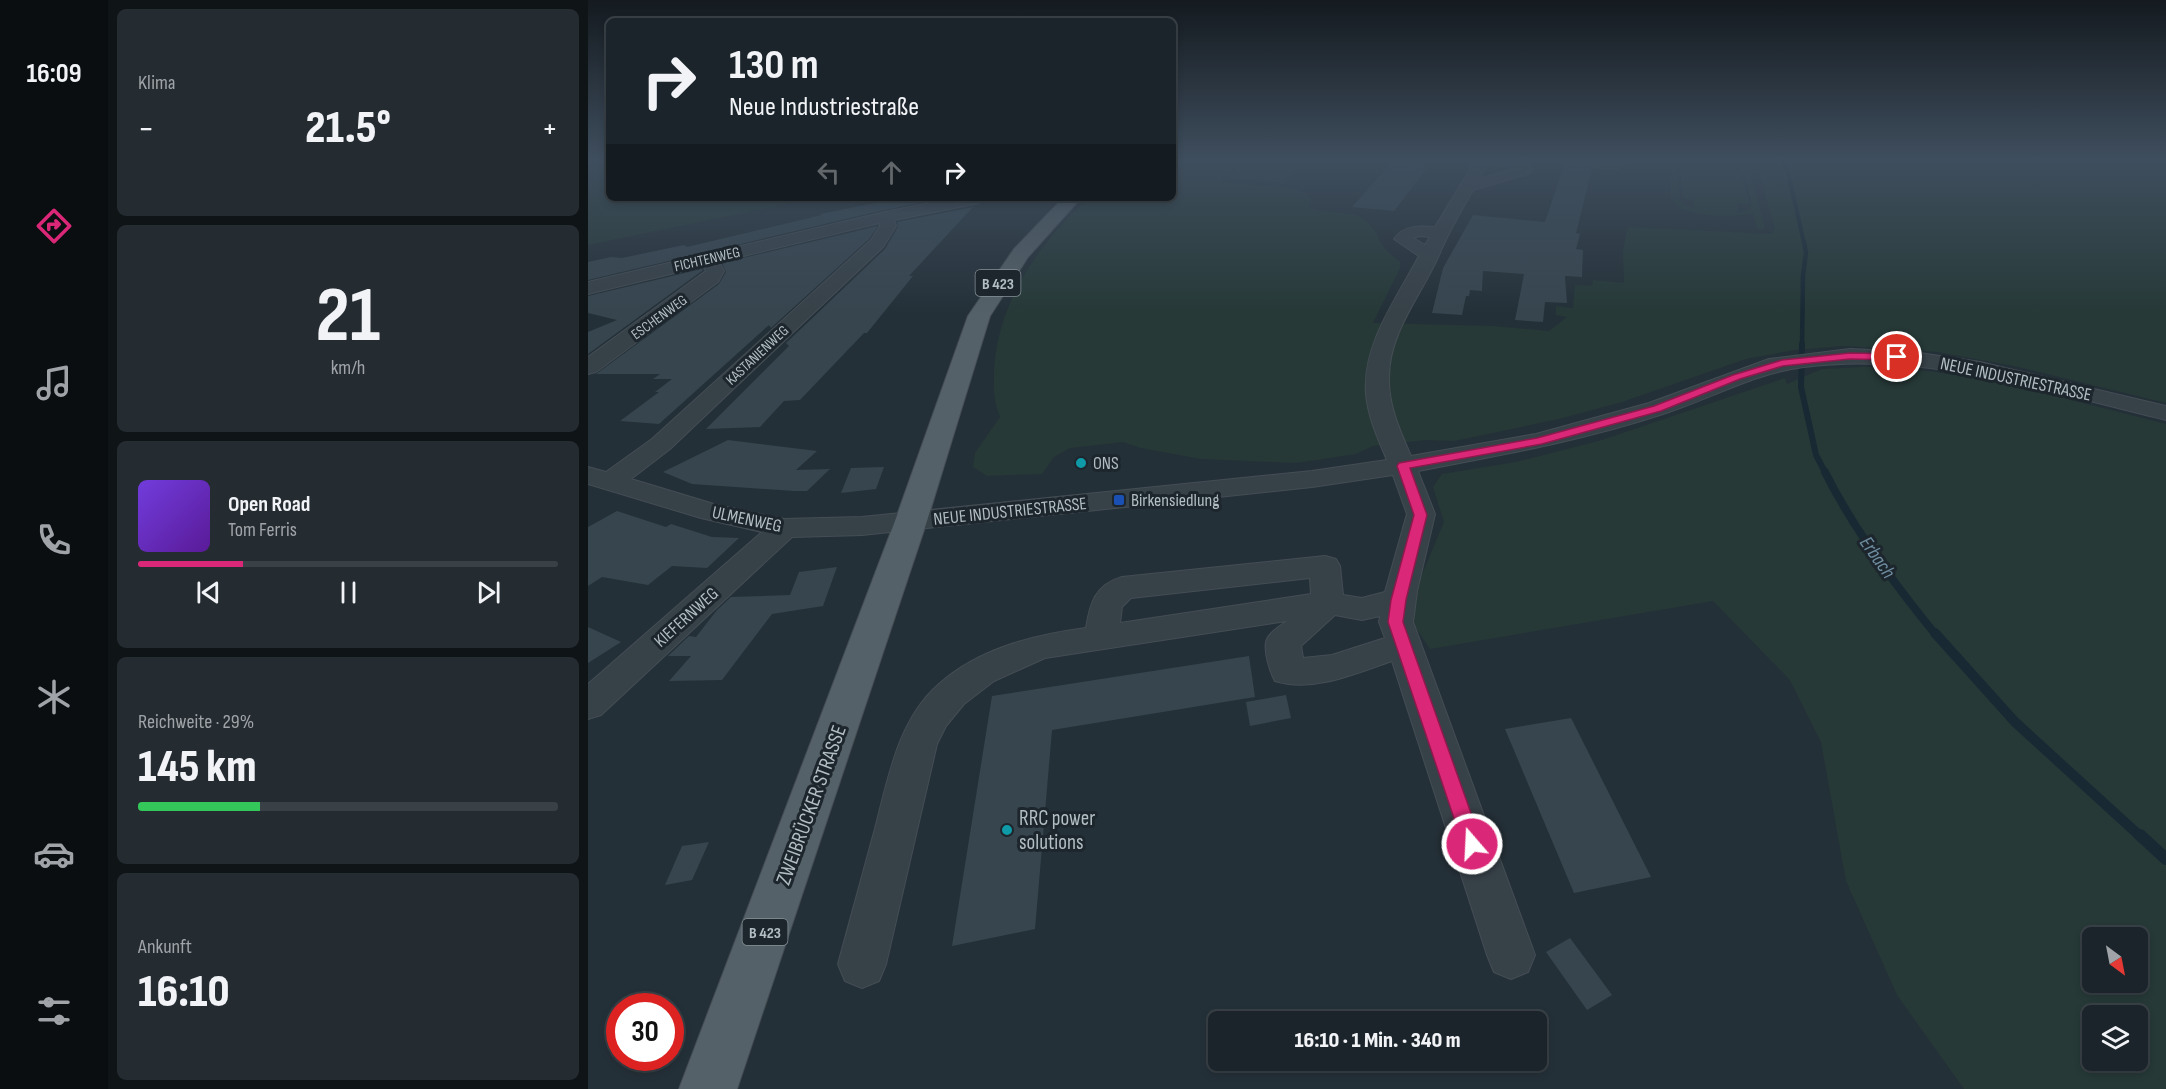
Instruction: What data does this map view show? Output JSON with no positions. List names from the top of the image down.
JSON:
{
  "streets": {
    "main road": ["B 423", "ZWEIBRÜCKER STRASSE"],
    "street": [
      "FICHTENWEG",
      "ESCHENWEG",
      "KASTANIENWEG",
      "NEUE INDUSTRIESTRASSE",
      "ULMENWEG",
      "KIEFERNWEG"
    ]
  },
  "crossings": [
    ["FICHTENWEG", "ESCHENWEG"],
    ["FICHTENWEG", "KASTANIENWEG"],
    ["B 423", "NEUE INDUSTRIESTRASSE"],
    ["B 423", "ULMENWEG"],
    ["B 423", "ZWEIBRÜCKER STRASSE"],
    ["KASTANIENWEG", "ULMENWEG"],
    ["NEUE INDUSTRIESTRASSE", "ULMENWEG"],
    ["NEUE INDUSTRIESTRASSE", "ZWEIBRÜCKER STRASSE"],
    ["ULMENWEG", "KIEFERNWEG"],
    ["ULMENWEG", "ZWEIBRÜCKER STRASSE"]
  ],
  "water": ["Erbach"],
  "places": {
    "other": ["ONS", "RRC power solutions"],
    "transit": ["Birkensiedlung"]
  },
  "north": "bottom right",
  "page": {
    "tabs": "16:09",
    "tile": [
      "Klima",
      ["21", "km/h"],
      ["Reichweite · 29%", "145 km"],
      ["Ankunft", "16:10"]
    ],
    "turn": ["130 m", "Neue Industriestraße"],
    "heat": ["−", "21.5°", "+"],
    "song": ["Open Road", "Tom Ferris"],
    "limit": "30",
    "trip": "16:10 · 1 Min. · 340 m"
  }
}
